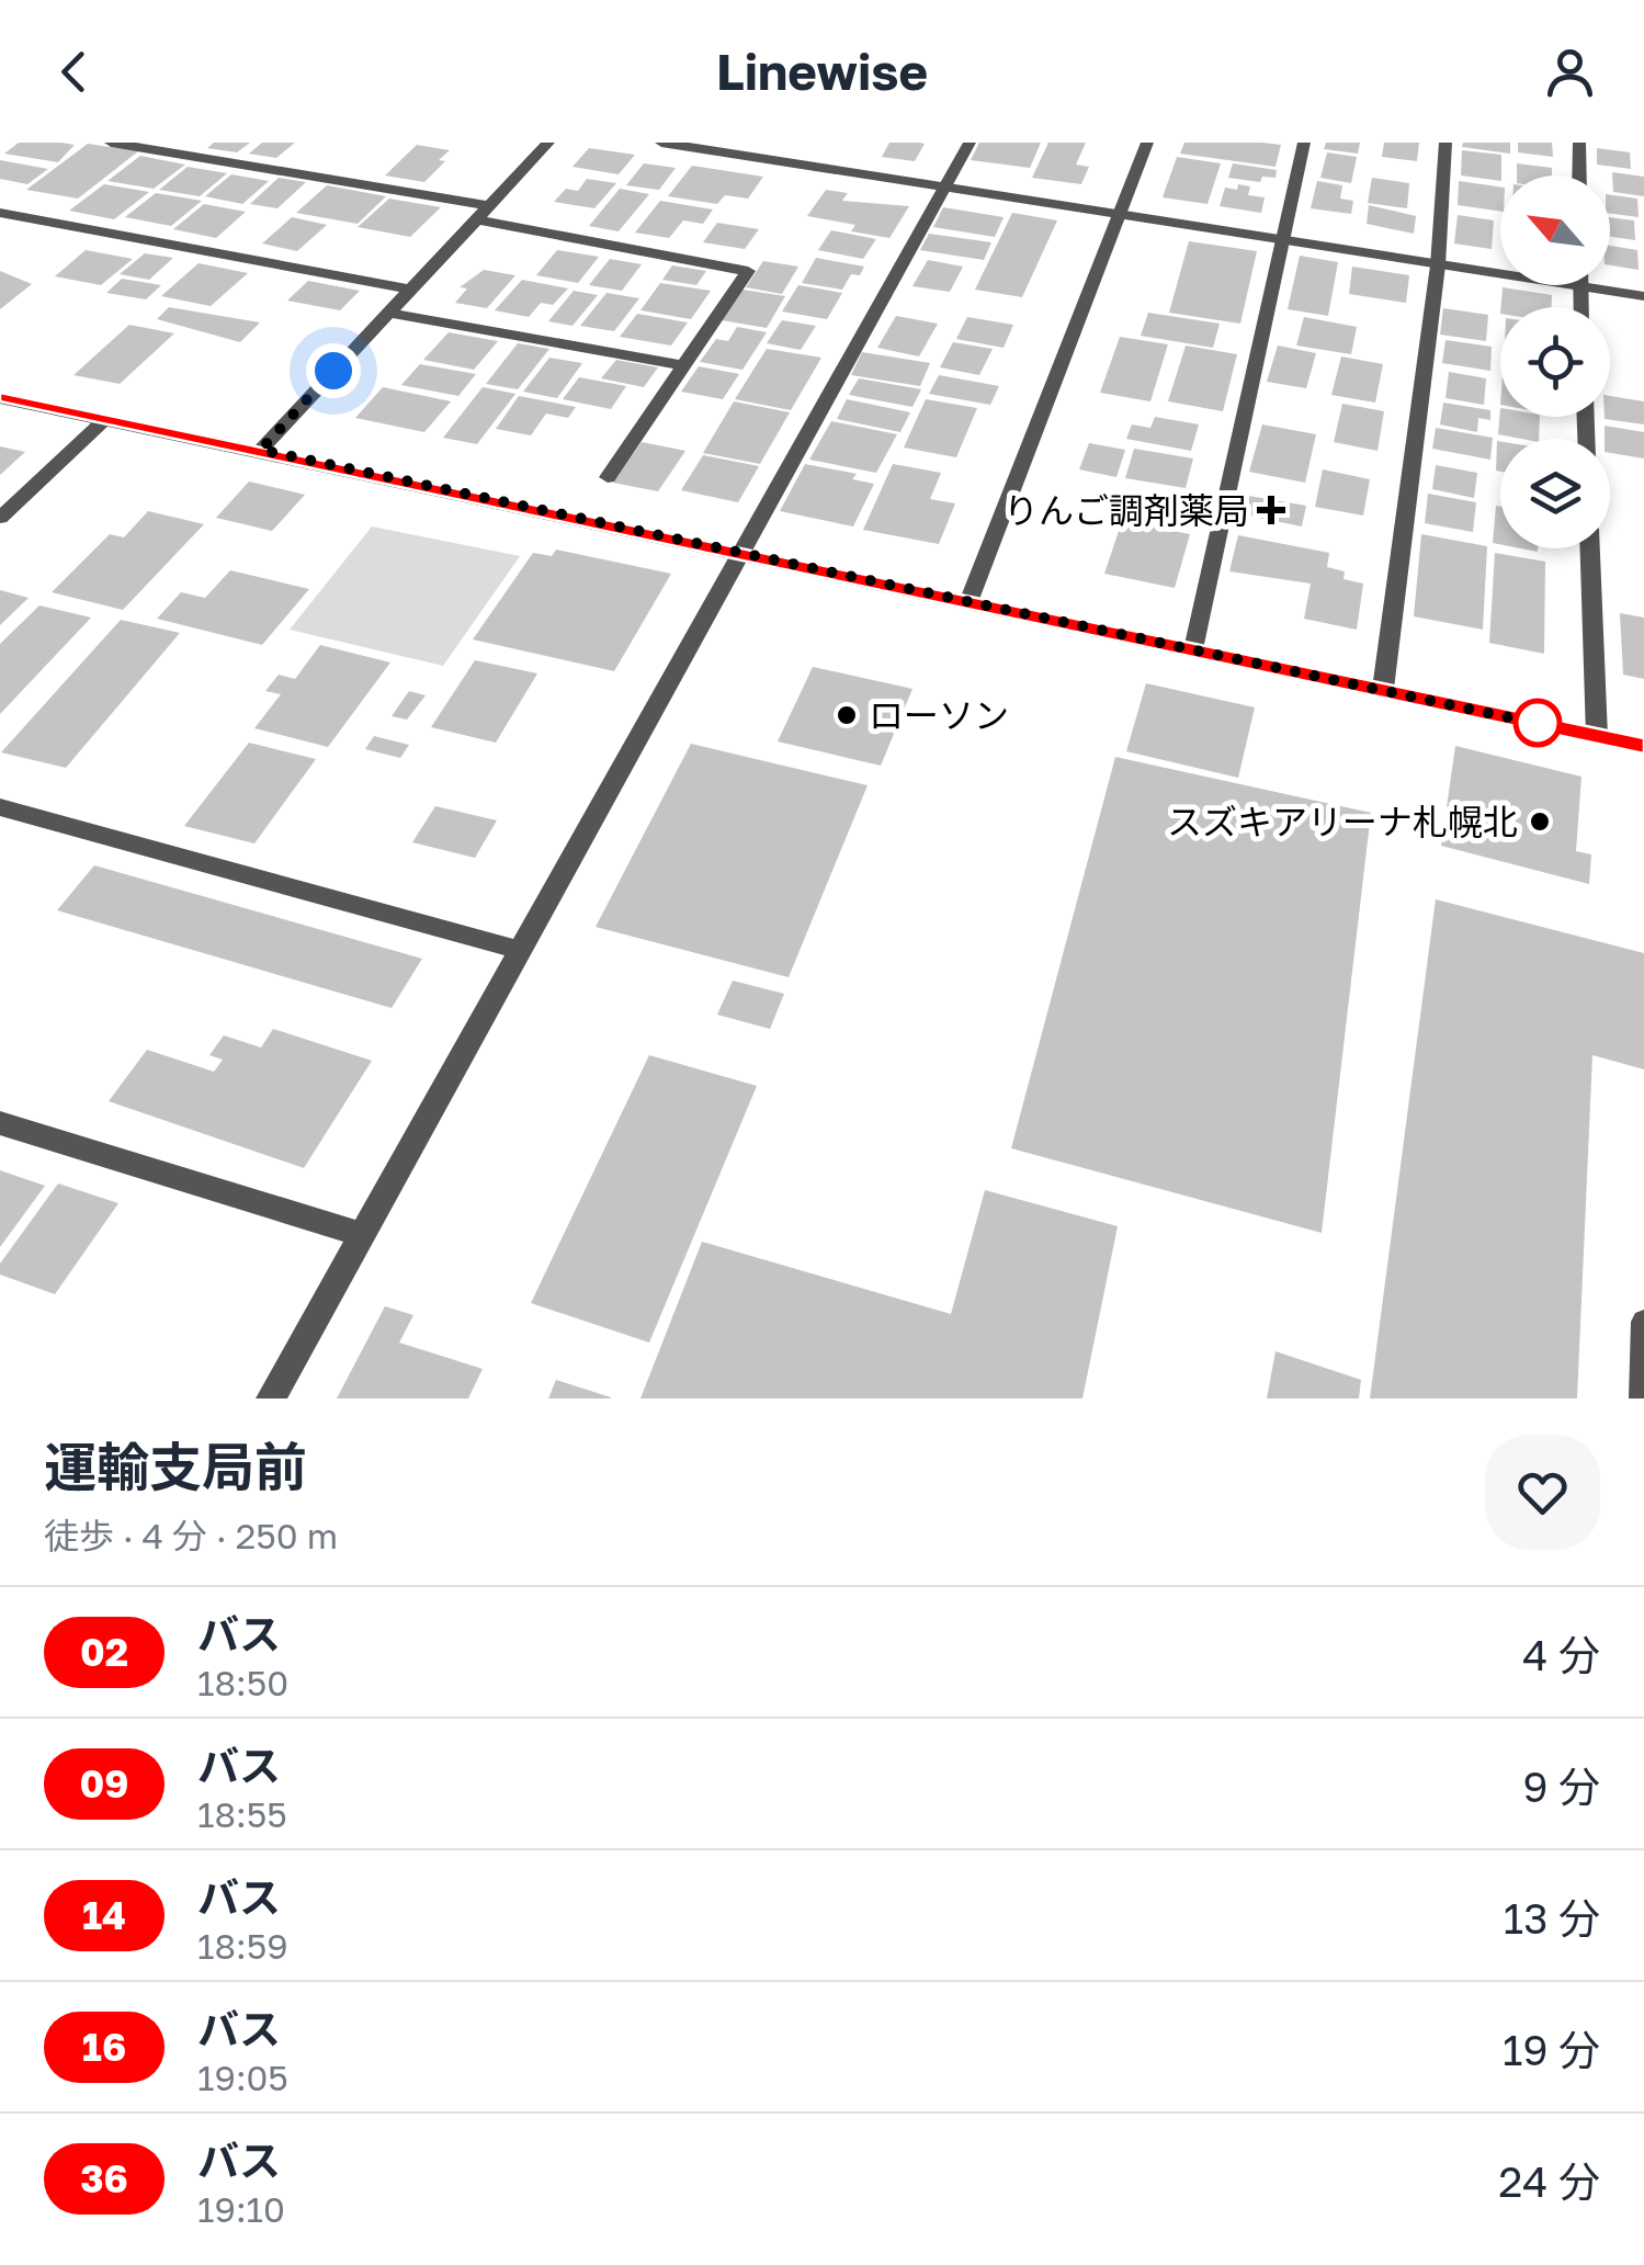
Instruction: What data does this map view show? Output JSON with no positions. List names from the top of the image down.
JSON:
{
  "places": {
    "health": ["りんご調剤薬局"],
    "other": ["ローソン", "スズキアリーナ札幌北"]
  },
  "lines": ["bus line 02"],
  "north": "top left",
  "page": {
    "header": "Linewise",
    "heading": ["運輸支局前", "徒歩 · 4 分 · 250 m"],
    "list": [
      {
        "mark": "02",
        "name": "バス",
        "note": "18:50",
        "value": "4 分"
      },
      {
        "mark": "09",
        "name": "バス",
        "note": "18:55",
        "value": "9 分"
      },
      {
        "mark": "14",
        "name": "バス",
        "note": "18:59",
        "value": "13 分"
      },
      {
        "mark": "16",
        "name": "バス",
        "note": "19:05",
        "value": "19 分"
      },
      {
        "mark": "36",
        "name": "バス",
        "note": "19:10",
        "value": "24 分"
      }
    ]
  }
}
